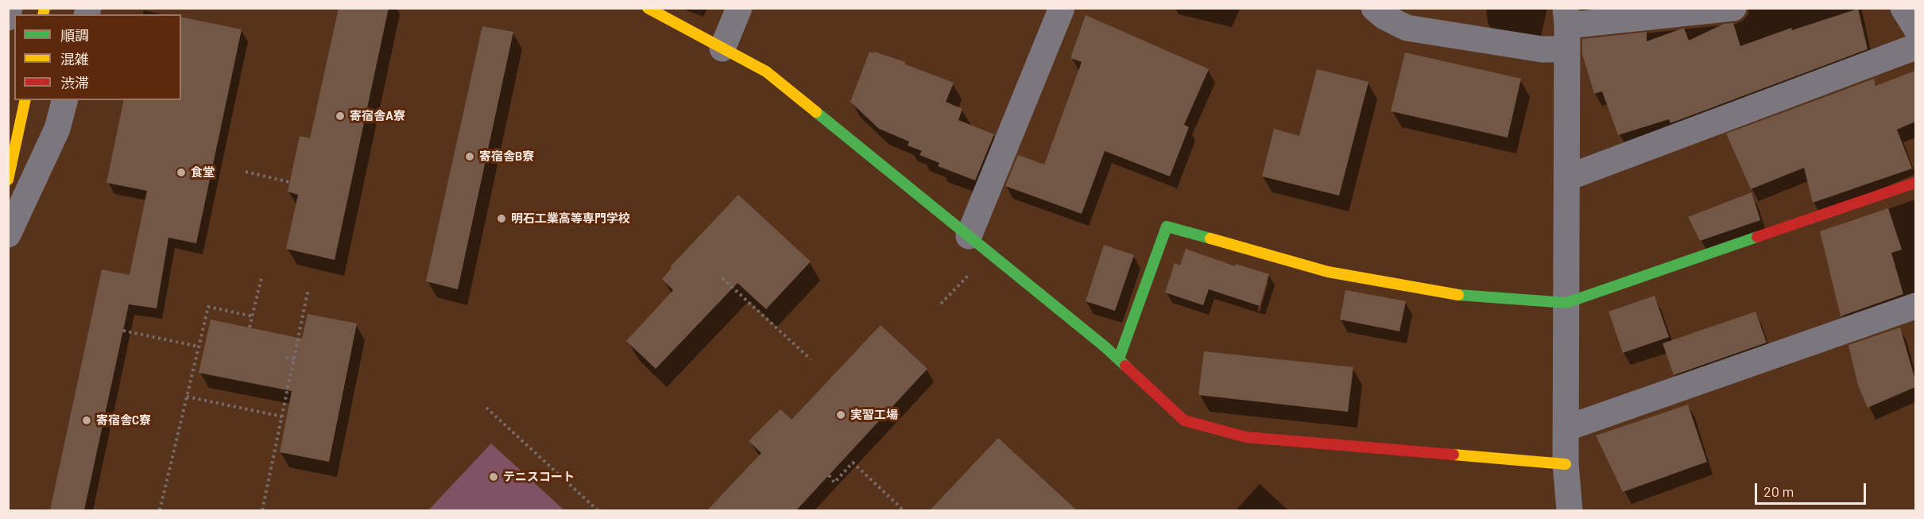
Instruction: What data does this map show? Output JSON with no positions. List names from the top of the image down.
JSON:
{
  "places": [
    "寄宿舎A寮",
    "寄宿舎B寮",
    "食堂",
    "明石工業高等専門学校",
    "実習工場",
    "寄宿舎C寮",
    "テニスコート"
  ],
  "legend": ["順調", "混雑", "渋滞"],
  "scale_bar": "20 m"
}
